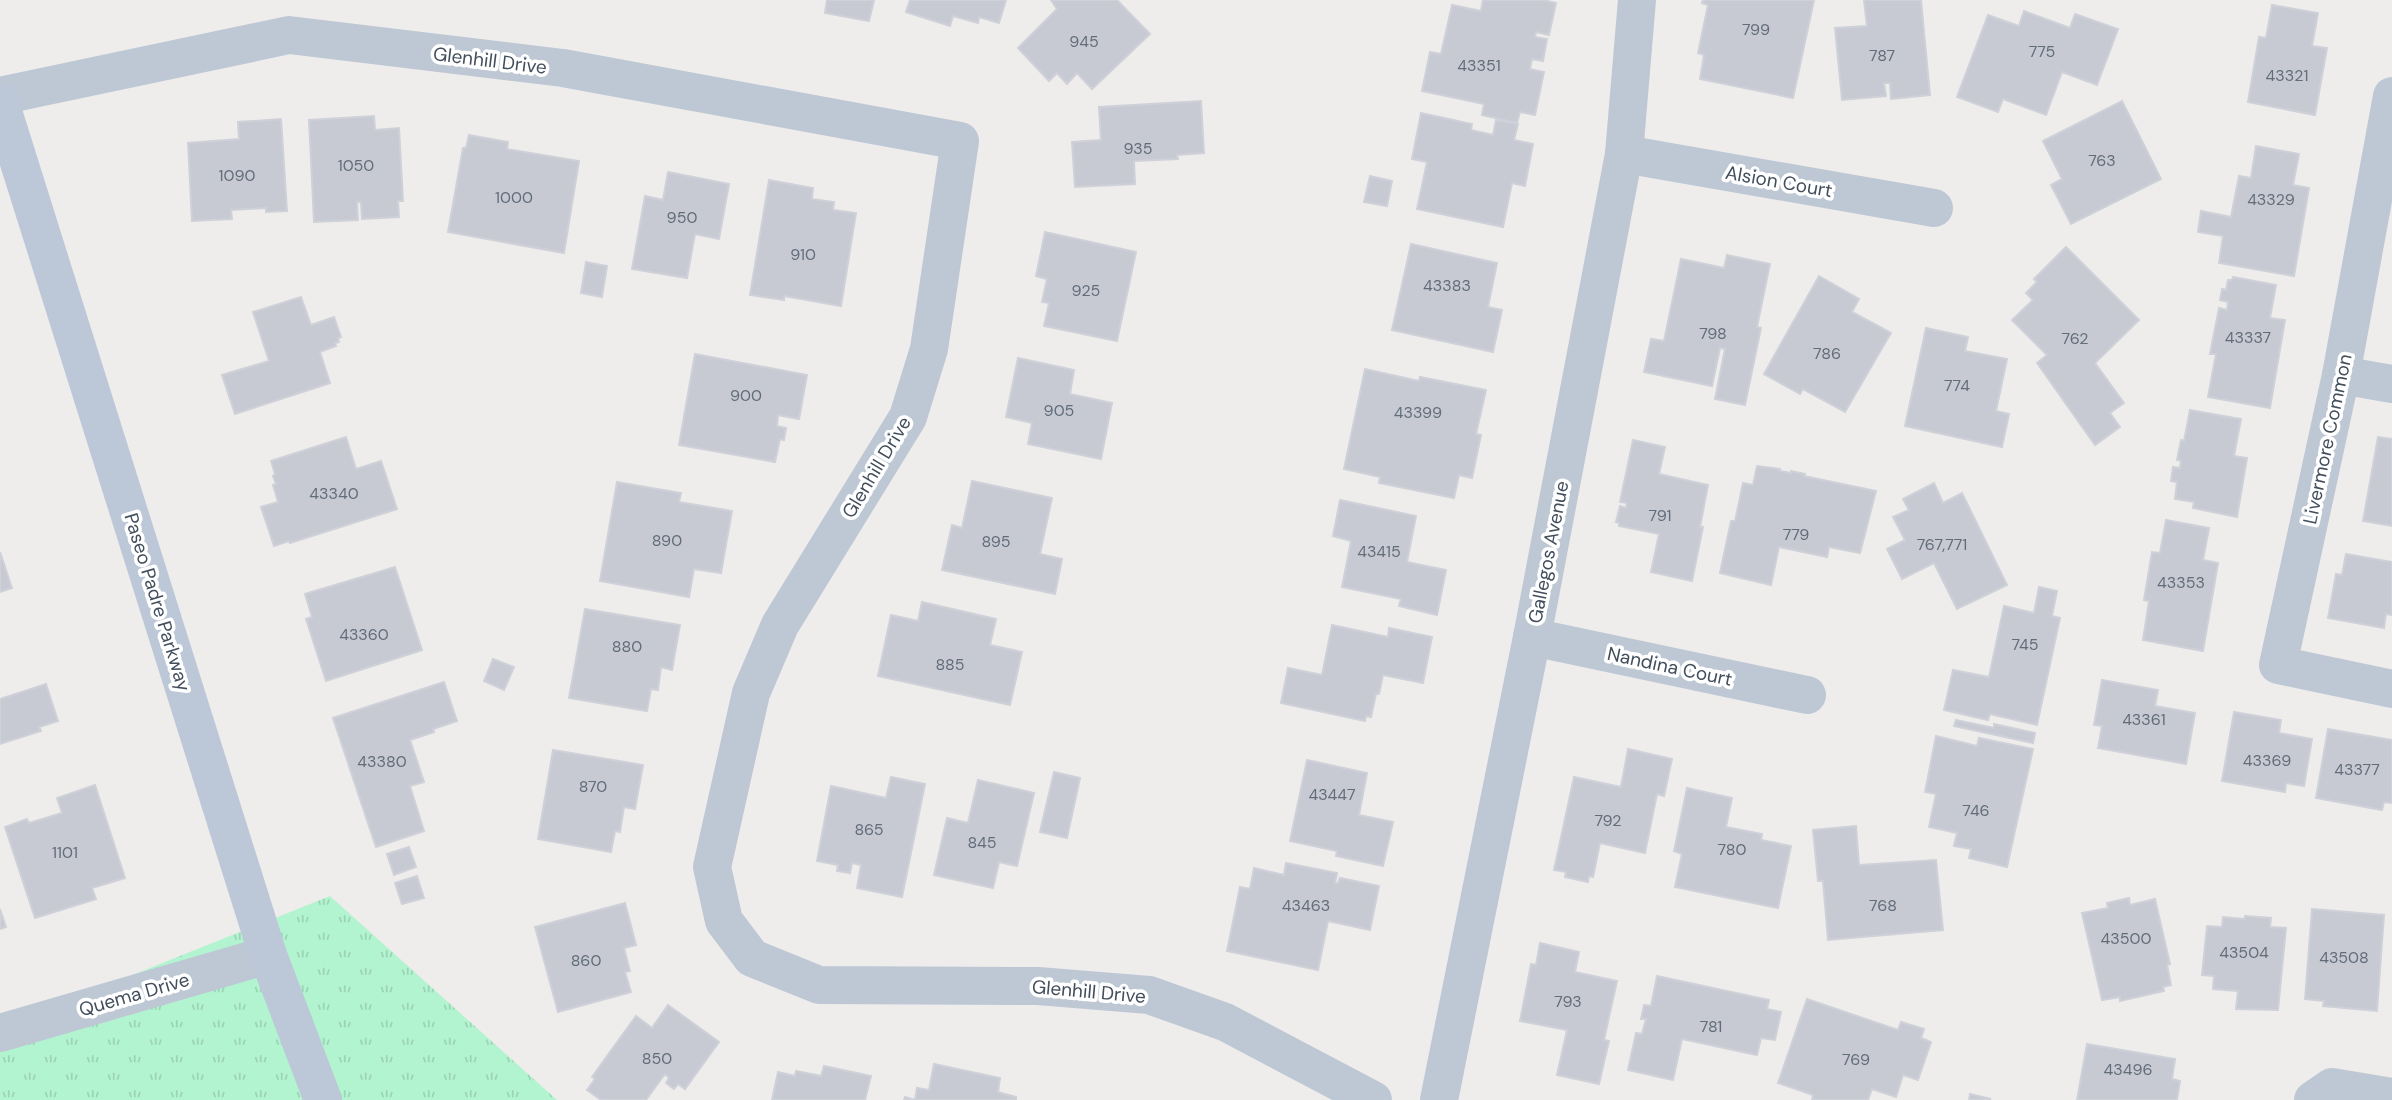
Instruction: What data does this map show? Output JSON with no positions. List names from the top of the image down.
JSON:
{
  "streets": {
    "main road": ["Paseo Padre Parkway"],
    "street": [
      "Glenhill Drive",
      "Alsion Court",
      "Livermore Common",
      "Gallegos Avenue",
      "Nandina Court",
      "Quema Drive"
    ]
  },
  "crossings": [
    ["Alsion Court", "Gallegos Avenue"],
    ["Gallegos Avenue", "Nandina Court"],
    ["Paseo Padre Parkway", "Quema Drive"]
  ],
  "house_numbers": [
    "799",
    "945",
    "775",
    "787",
    "43351",
    "43321",
    "935",
    "763",
    "1050",
    "1090",
    "1000",
    "43329",
    "950",
    "910",
    "43383",
    "925",
    "798",
    "43337",
    "762",
    "786",
    "774",
    "900",
    "905",
    "43399",
    "43340",
    "791",
    "779",
    "890",
    "895",
    "767,771",
    "43415",
    "43353",
    "43360",
    "745",
    "880",
    "885",
    "43361",
    "43369",
    "43380",
    "43377",
    "870",
    "43447",
    "746",
    "792",
    "865",
    "845",
    "780",
    "1101",
    "43463",
    "768",
    "43500",
    "43504",
    "43508",
    "860",
    "793",
    "781",
    "850",
    "769",
    "43496"
  ]
}
